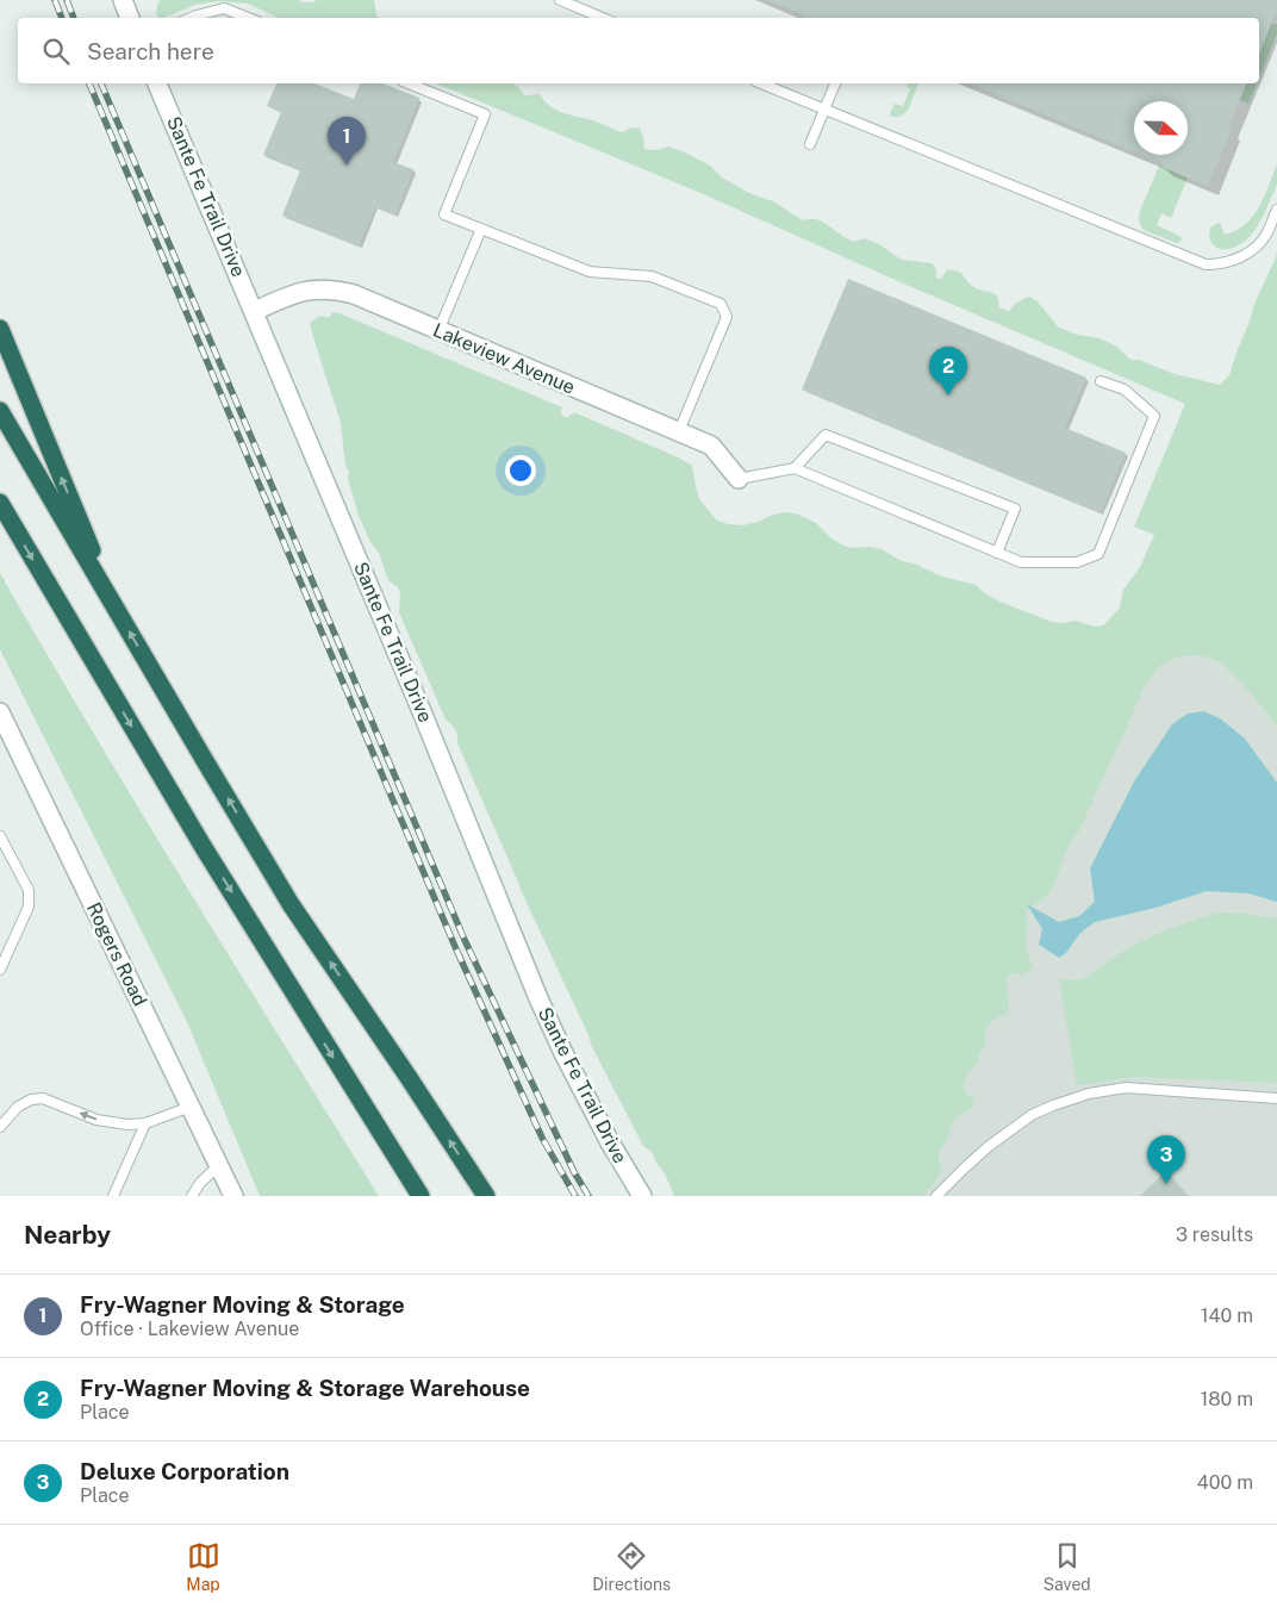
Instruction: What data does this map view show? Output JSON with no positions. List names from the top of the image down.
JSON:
{
  "streets": {
    "main road": ["Sante Fe Trail Drive", "Lakeview Avenue", "Rogers Road"]
  },
  "crossings": [
    ["Sante Fe Trail Drive", "Lakeview Avenue"]
  ],
  "north": "right",
  "page": {
    "search": "Search here",
    "pins": ["1", "2", "3"],
    "heading": ["Nearby", "3 results"],
    "list": [
      {
        "mark": "1",
        "name": "Fry-Wagner Moving & Storage",
        "note": "Office · Lakeview Avenue",
        "value": "140 m"
      },
      {
        "mark": "2",
        "name": "Fry-Wagner Moving & Storage Warehouse",
        "note": "Place",
        "value": "180 m"
      },
      {
        "mark": "3",
        "name": "Deluxe Corporation",
        "note": "Place",
        "value": "400 m"
      }
    ],
    "nav": ["Map", "Directions", "Saved"]
  }
}
